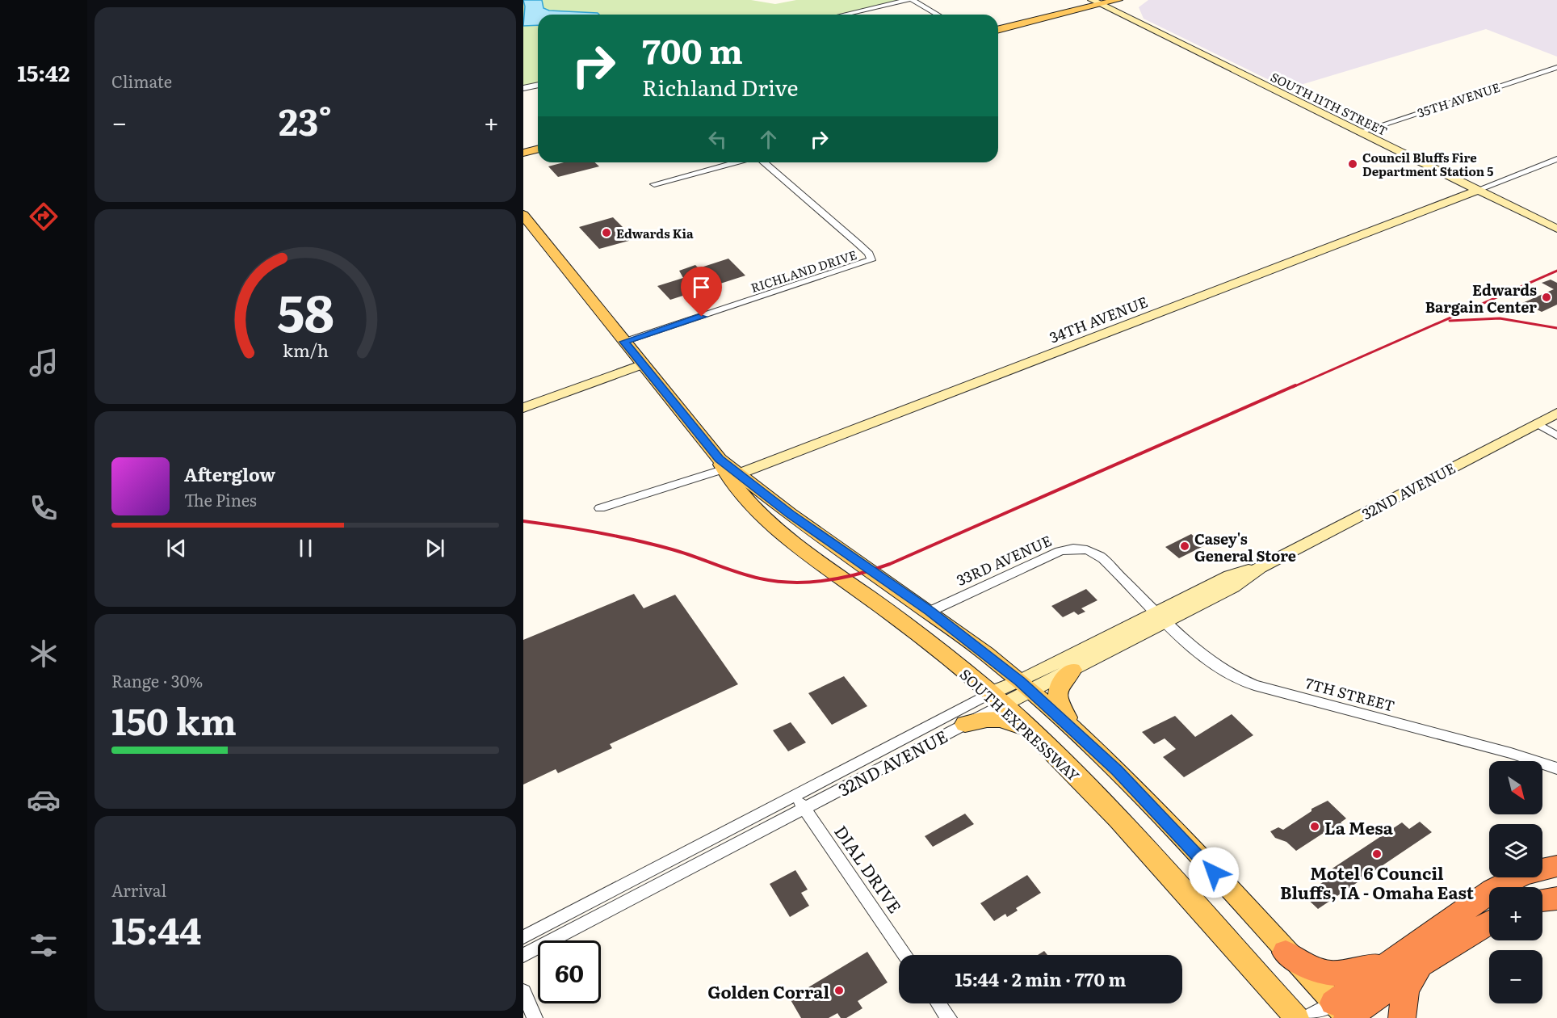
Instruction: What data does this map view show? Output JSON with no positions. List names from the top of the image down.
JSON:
{
  "streets": {
    "main road": ["SOUTH EXPRESSWAY"],
    "street": [
      "35TH AVENUE",
      "SOUTH 11TH STREET",
      "RICHLAND DRIVE",
      "34TH AVENUE",
      "32ND AVENUE",
      "33RD AVENUE",
      "7TH STREET",
      "DIAL DRIVE"
    ]
  },
  "crossings": [
    ["35TH AVENUE", "SOUTH 11TH STREET"],
    ["SOUTH 11TH STREET", "34TH AVENUE"],
    ["RICHLAND DRIVE", "SOUTH EXPRESSWAY"],
    ["34TH AVENUE", "SOUTH EXPRESSWAY"],
    ["32ND AVENUE", "33RD AVENUE"],
    ["32ND AVENUE", "7TH STREET"],
    ["32ND AVENUE", "SOUTH EXPRESSWAY"],
    ["32ND AVENUE", "DIAL DRIVE"],
    ["33RD AVENUE", "7TH STREET"],
    ["33RD AVENUE", "SOUTH EXPRESSWAY"]
  ],
  "places": [
    "Council Bluffs Fire Department Station 5",
    "Edwards Kia",
    "Edwards Bargain Center",
    "Casey's General Store",
    "La Mesa",
    "Motel 6 Council Bluffs, IA - Omaha East",
    "Golden Corral"
  ],
  "north": "bottom right",
  "page": {
    "tabs": "15:42",
    "tile": [
      "Climate",
      ["Range · 30%", "150 km"],
      ["Arrival", "15:44"]
    ],
    "turn": ["700 m", "Richland Drive"],
    "heat": ["−", "23°", "+"],
    "song": ["Afterglow", "The Pines"],
    "map_buttons": ["+", "−"],
    "limit": "60",
    "trip": "15:44 · 2 min · 770 m",
    "gauge": ["58", "km/h"]
  }
}
